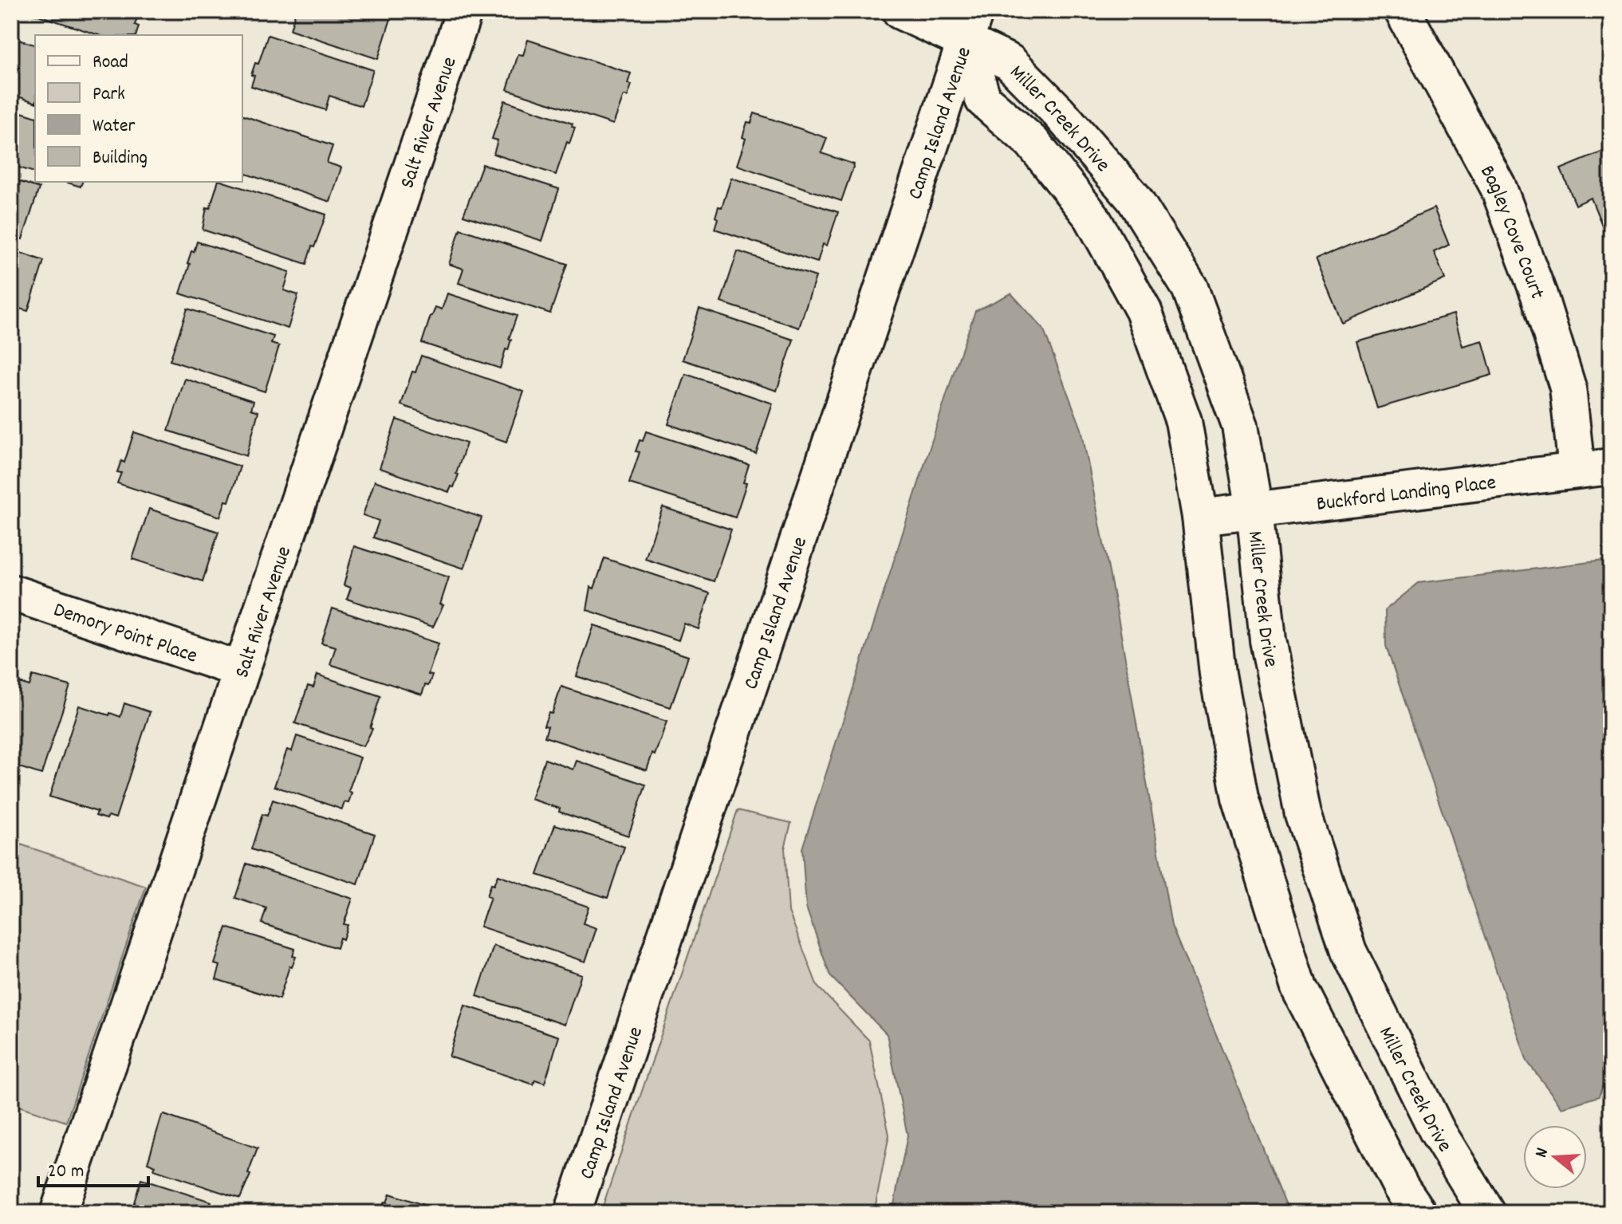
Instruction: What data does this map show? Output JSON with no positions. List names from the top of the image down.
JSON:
{
  "streets": {
    "street": [
      "Miller Creek Drive",
      "Camp Island Avenue",
      "Salt River Avenue",
      "Bagley Cove Court",
      "Buckford Landing Place",
      "Demory Point Place"
    ]
  },
  "crossings": [
    ["Miller Creek Drive", "Camp Island Avenue"],
    ["Miller Creek Drive", "Buckford Landing Place"],
    ["Salt River Avenue", "Demory Point Place"],
    ["Bagley Cove Court", "Buckford Landing Place"]
  ],
  "legend": [
    "Road",
    "Park",
    "Water",
    "Building"
  ],
  "scale_bar": "20 m",
  "north": "left"
}
